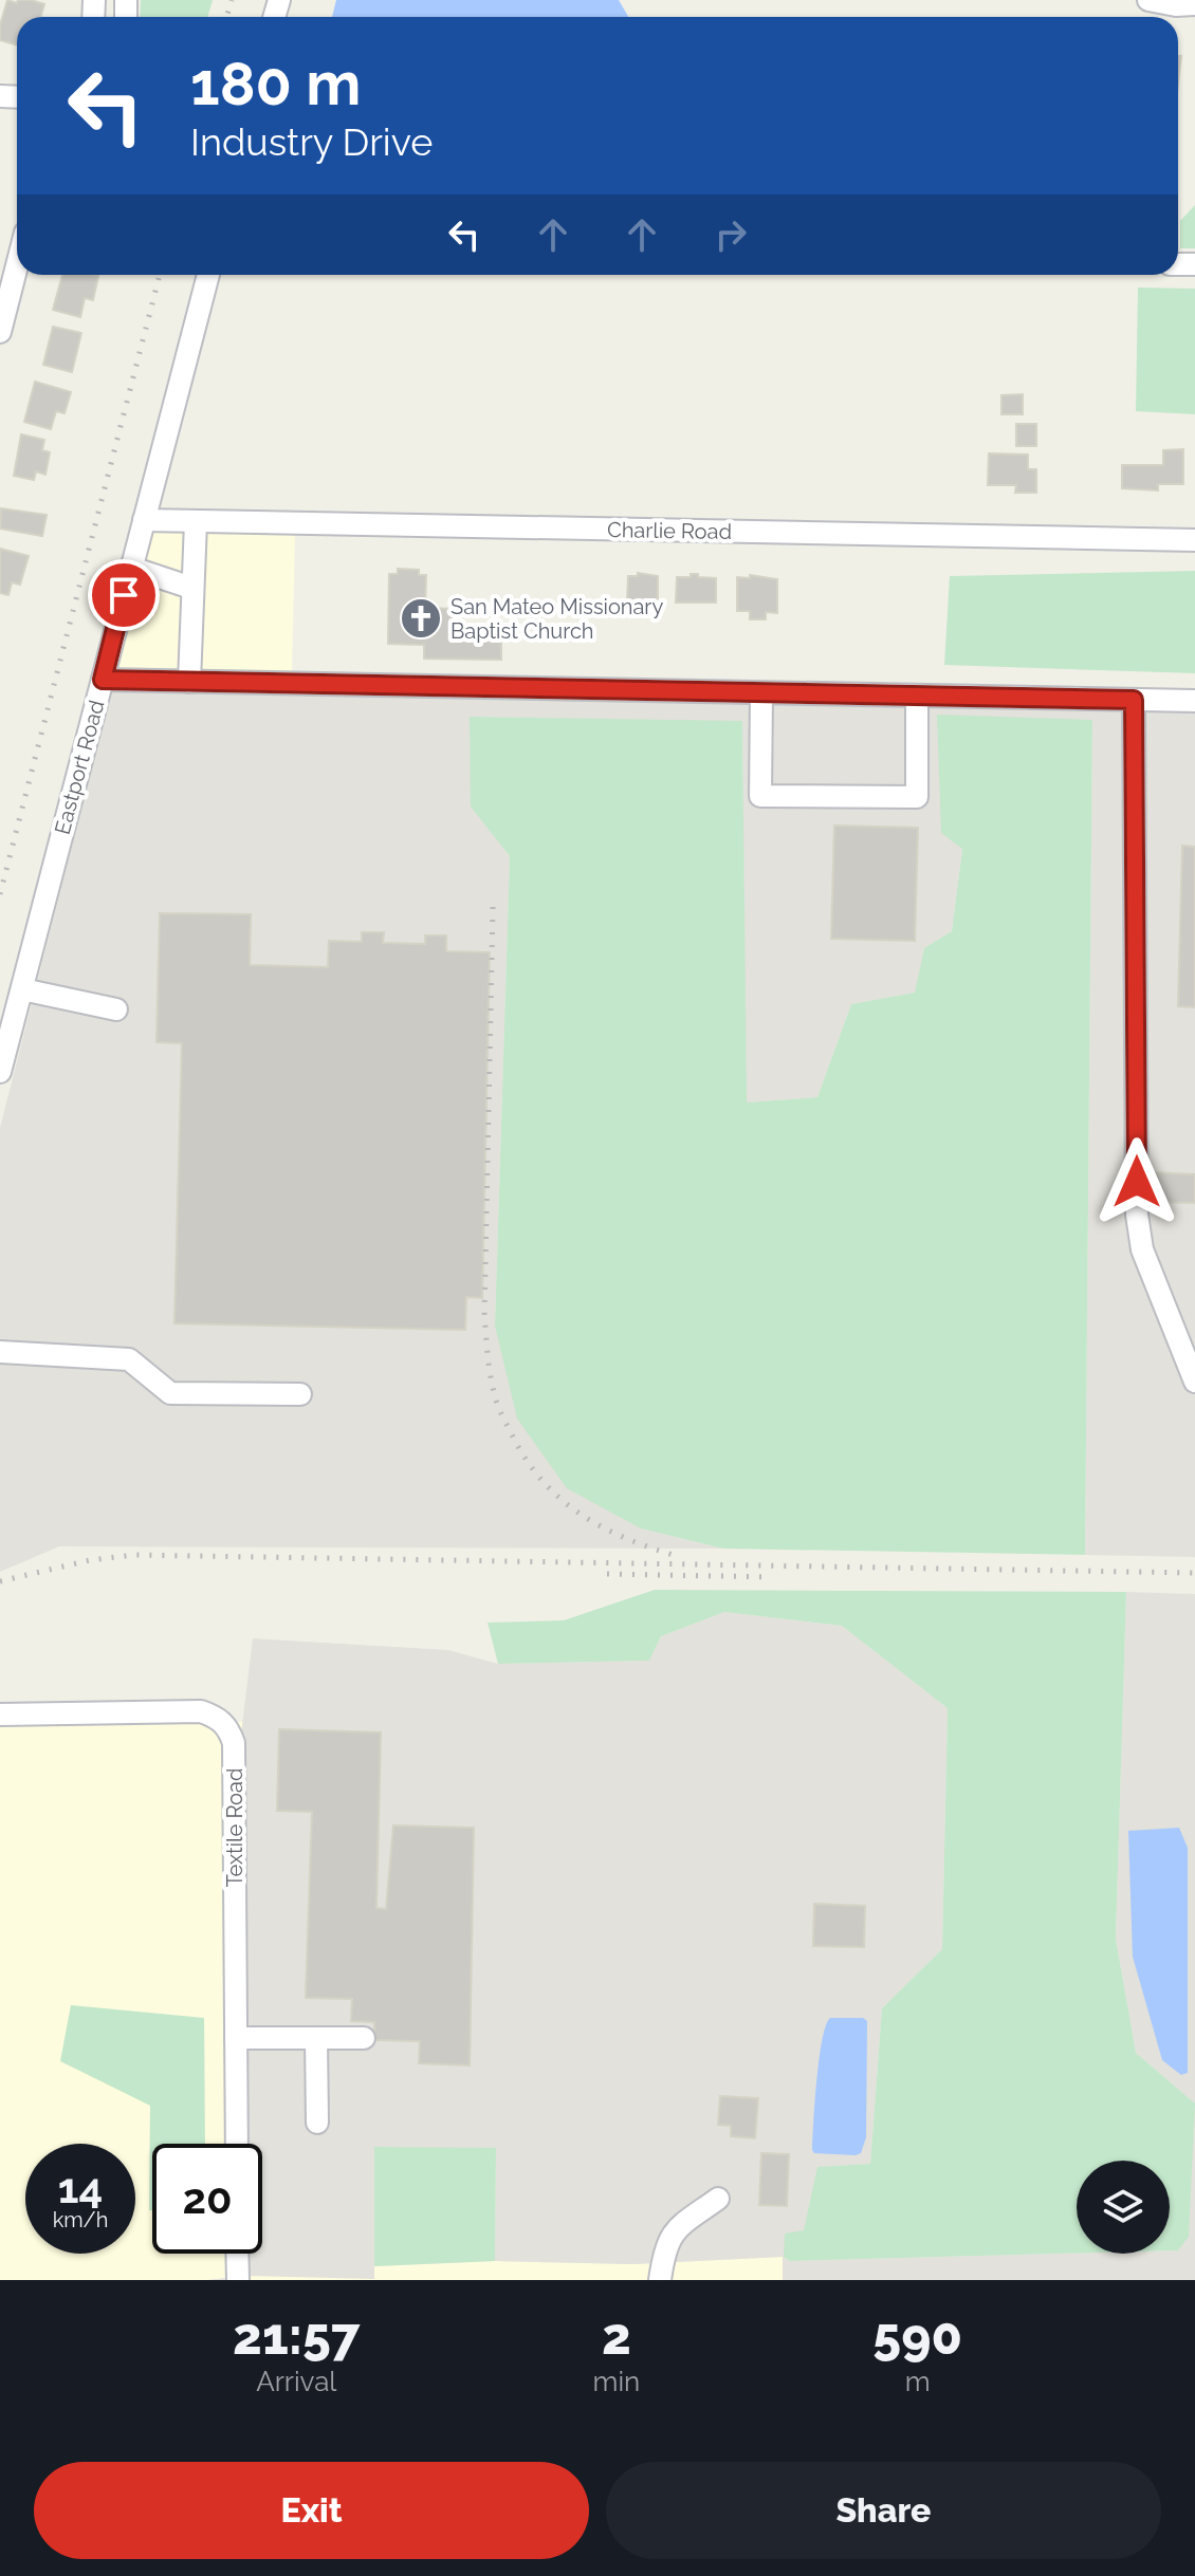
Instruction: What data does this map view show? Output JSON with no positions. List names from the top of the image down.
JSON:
{
  "streets": {
    "street": ["Charlie Road", "Eastport Road", "Textile Road"]
  },
  "crossings": [
    ["Charlie Road", "Eastport Road"]
  ],
  "places": {
    "church": ["San Mateo Missionary Baptist Church"]
  },
  "page": {
    "turn": ["180 m", "Industry Drive"],
    "speed": "14 km/h",
    "limit": "20",
    "eta": [
      "21:57",
      "Arrival",
      "2",
      "min",
      "590",
      "m"
    ],
    "buttons": ["Exit", "Share"]
  }
}
